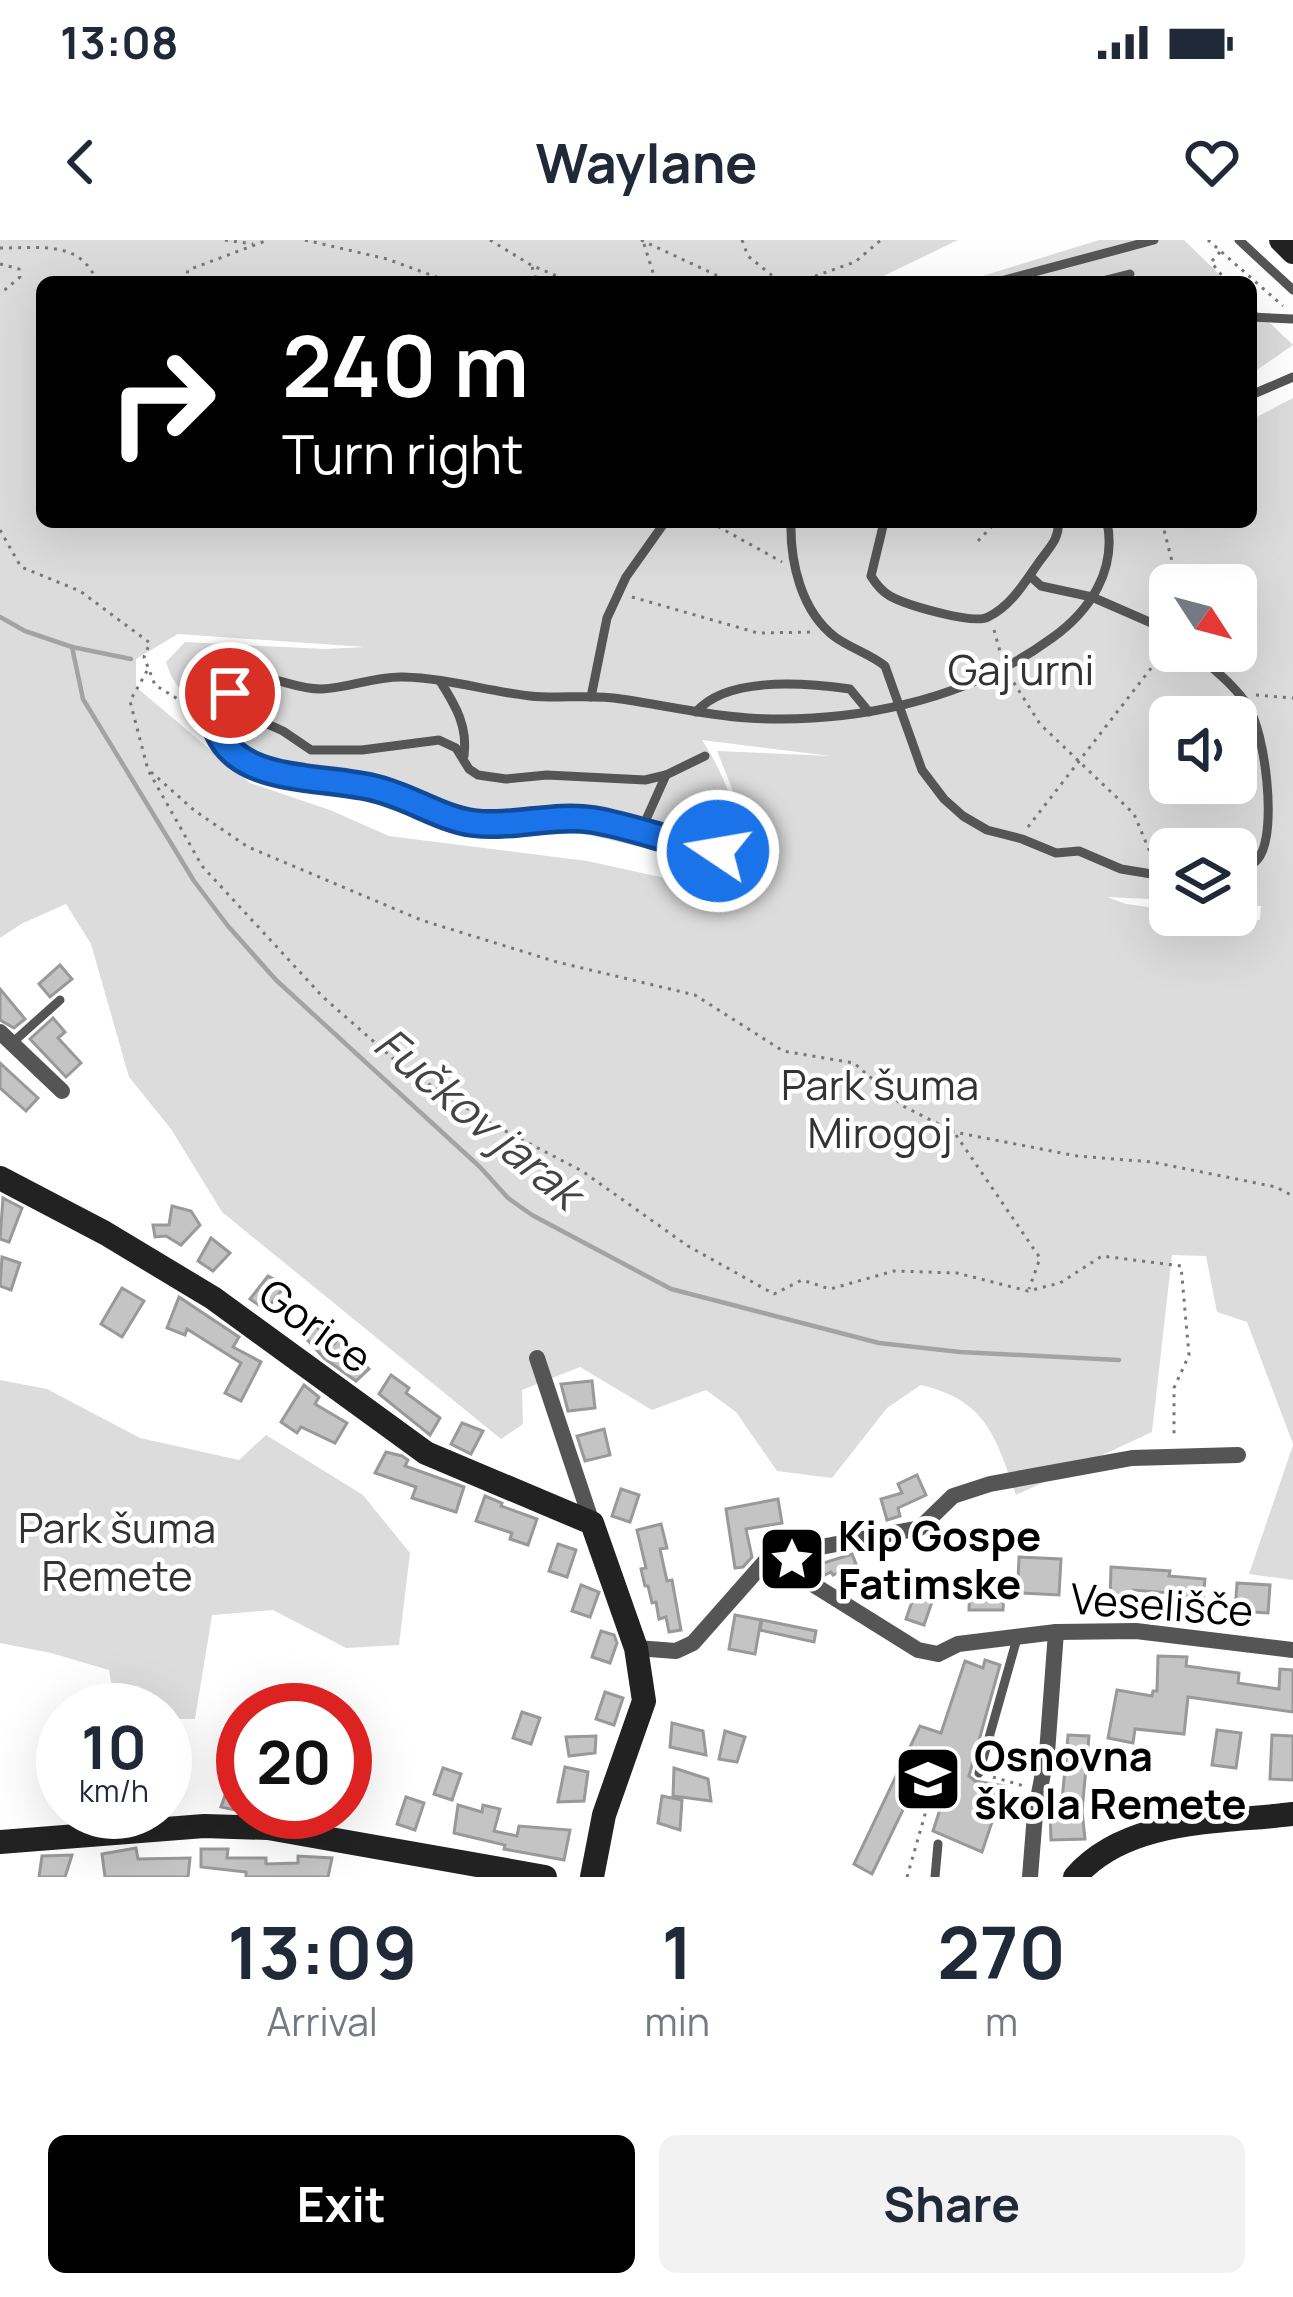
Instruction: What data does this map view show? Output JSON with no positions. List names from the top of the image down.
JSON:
{
  "streets": {
    "street": ["Gorice", "Veselišče"]
  },
  "water": ["Fučkov jarak"],
  "parks": ["Gaj urni", "Park šuma Mirogoj", "Park šuma Remete"],
  "places": {
    "place": ["Kip Gospe Fatimske"],
    "school or university": ["Osnovna škola Remete"]
  },
  "north": "bottom right",
  "page": {
    "status": "13:08",
    "header": "Waylane",
    "turn": ["240 m", "Turn right"],
    "speed": "10 km/h",
    "limit": "20",
    "eta": [
      "13:09",
      "Arrival",
      "1",
      "min",
      "270",
      "m"
    ],
    "buttons": ["Exit", "Share"]
  }
}
